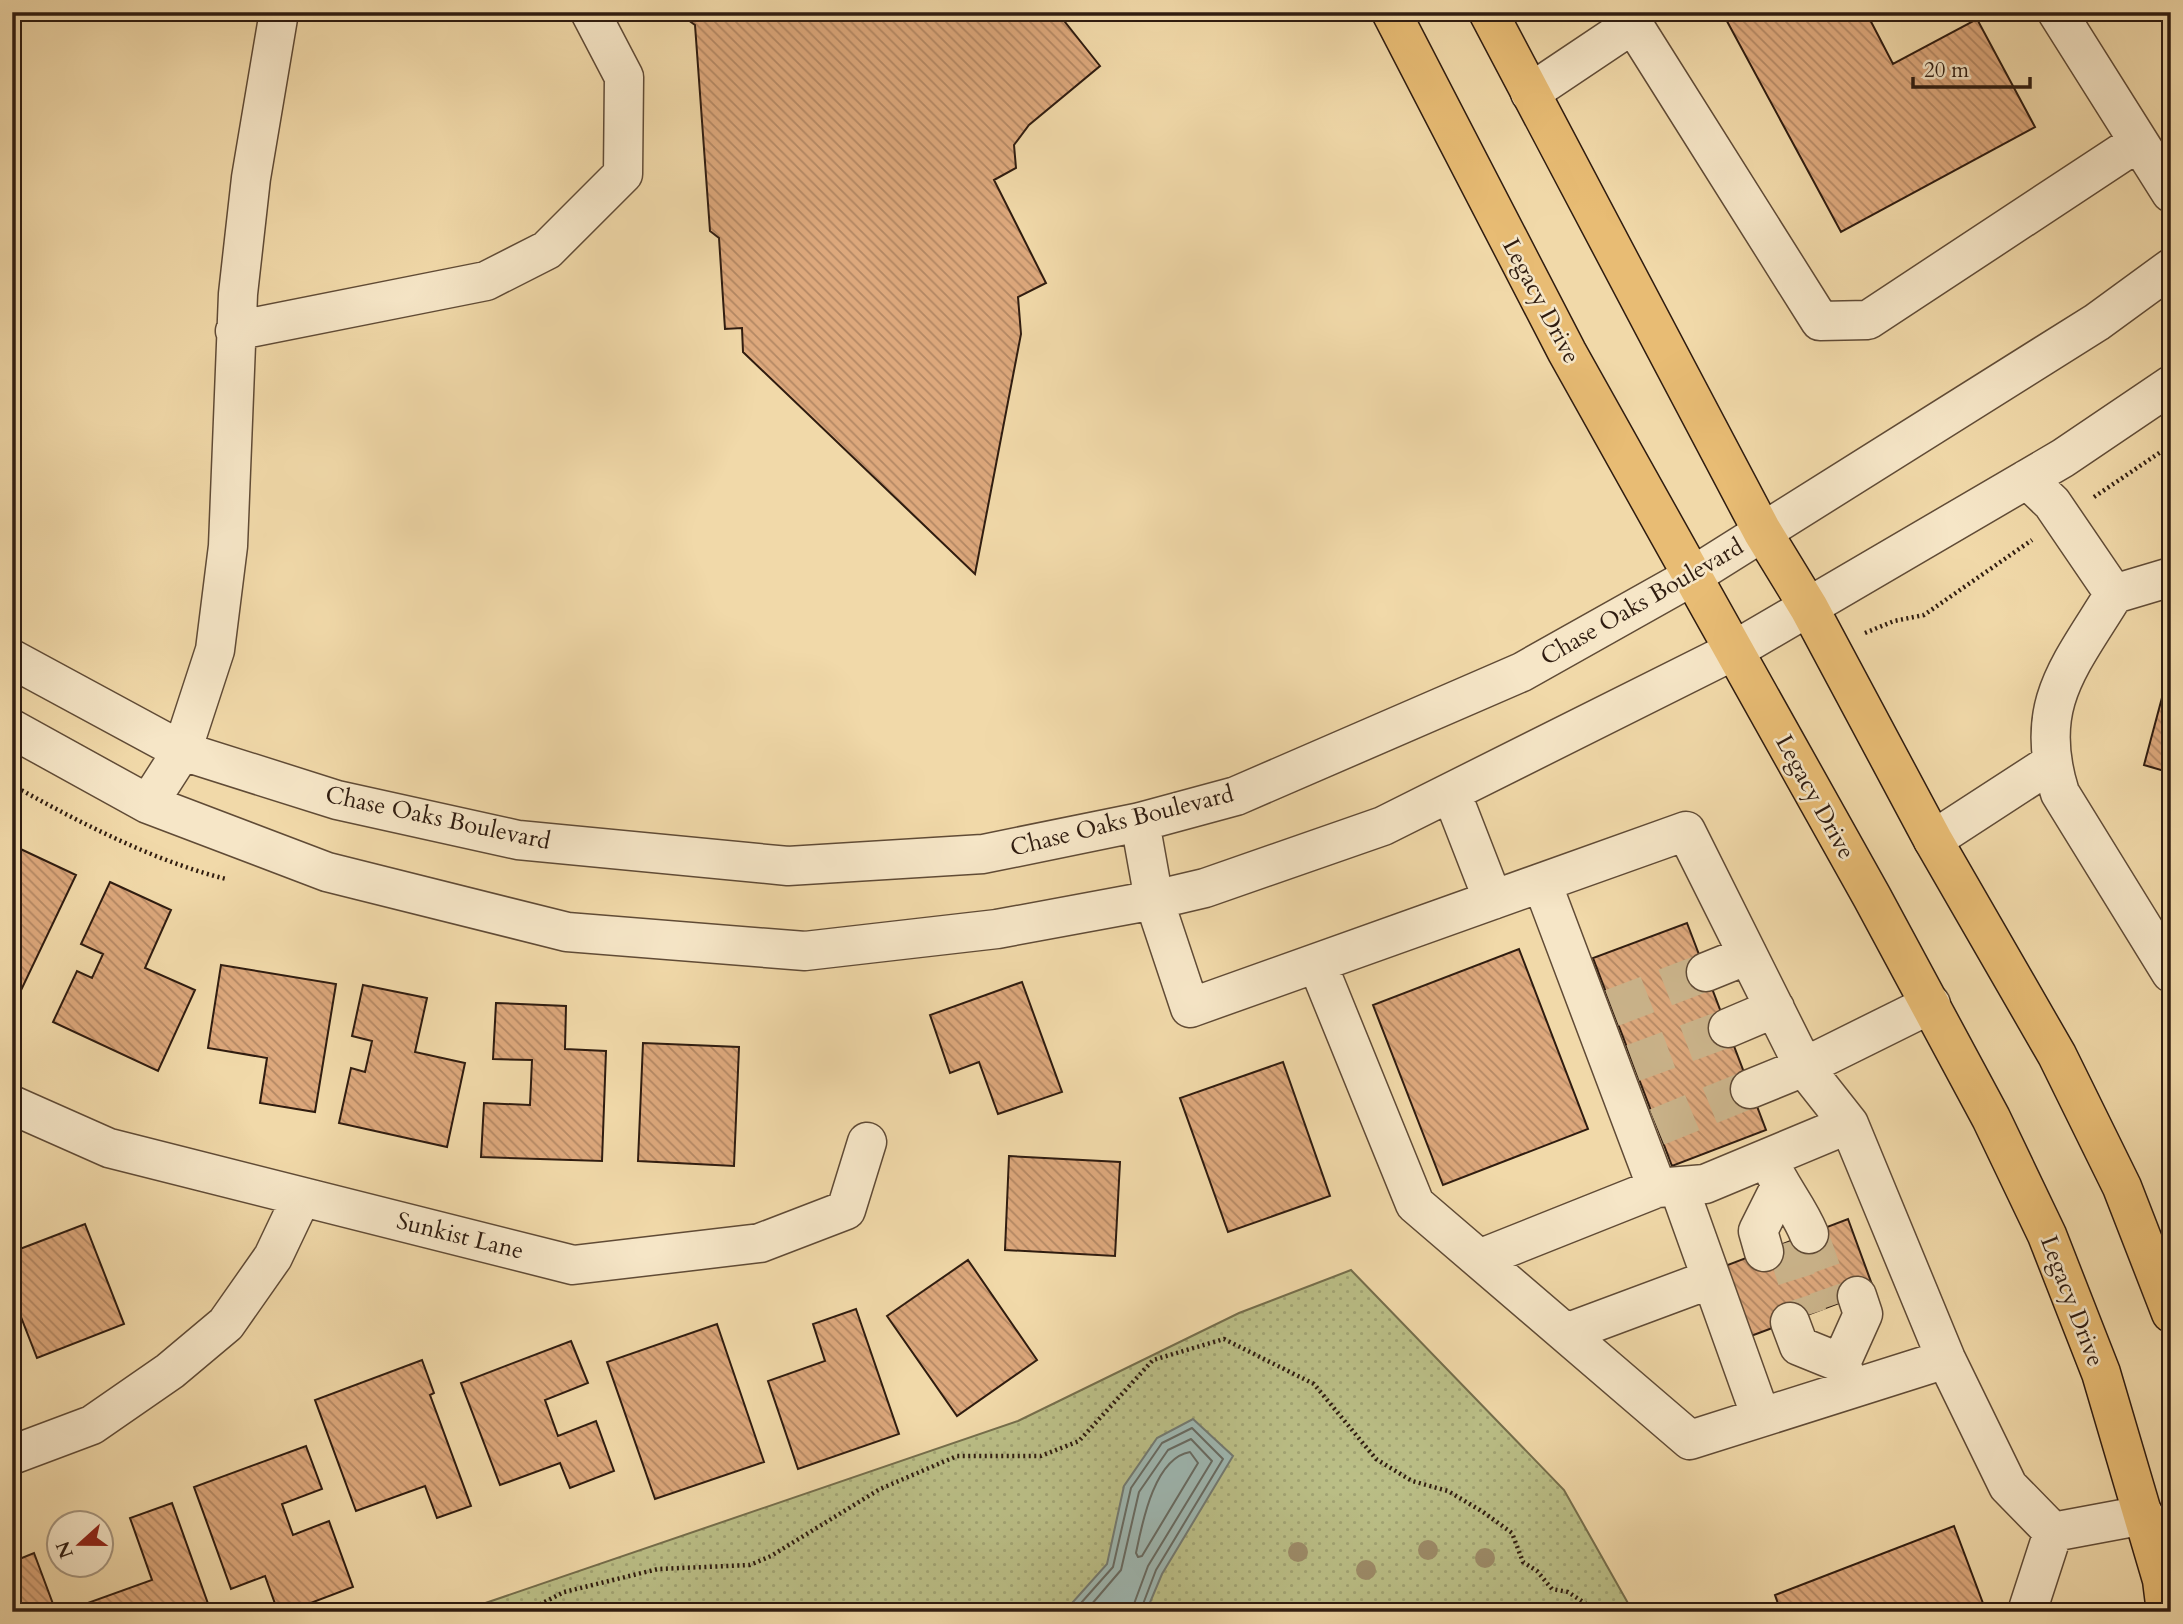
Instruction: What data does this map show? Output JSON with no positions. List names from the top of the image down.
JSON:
{
  "streets": {
    "main road": ["Legacy Drive"],
    "street": ["Chase Oaks Boulevard", "Sunkist Lane"]
  },
  "crossings": [
    ["Legacy Drive", "Chase Oaks Boulevard"]
  ],
  "scale_bar": "20 m",
  "north": "left"
}
